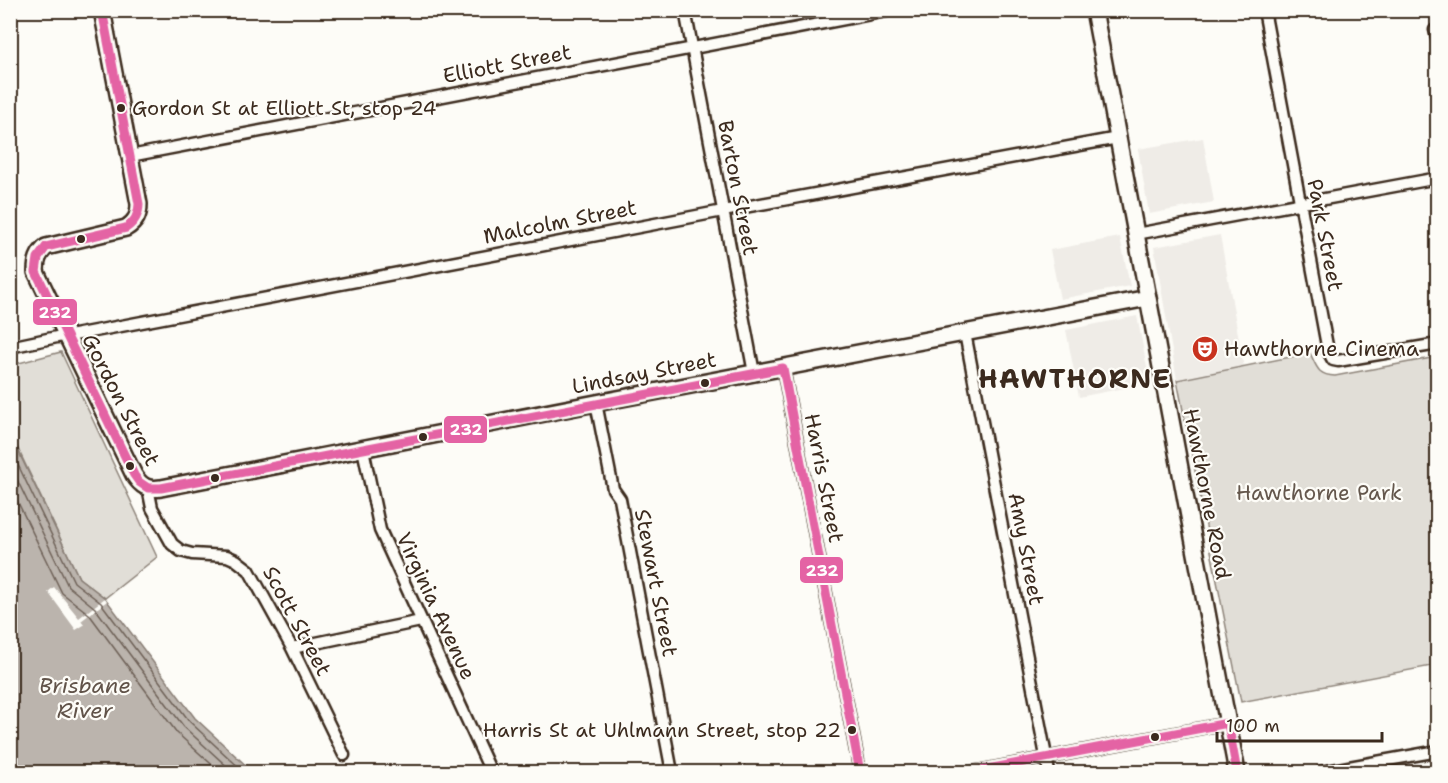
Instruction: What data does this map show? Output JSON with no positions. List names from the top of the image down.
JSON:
{
  "streets": {
    "street": [
      "Elliott Street",
      "Barton Street",
      "Malcolm Street",
      "Park Street",
      "Lindsay Street",
      "Gordon Street",
      "Harris Street",
      "Hawthorne Road",
      "Amy Street",
      "Stewart Street",
      "Virginia Avenue",
      "Scott Street"
    ]
  },
  "crossings": [
    ["Elliott Street", "Barton Street"],
    ["Elliott Street", "Gordon Street"],
    ["Barton Street", "Malcolm Street"],
    ["Barton Street", "Lindsay Street"],
    ["Malcolm Street", "Gordon Street"],
    ["Malcolm Street", "Hawthorne Road"],
    ["Lindsay Street", "Gordon Street"],
    ["Lindsay Street", "Harris Street"],
    ["Lindsay Street", "Hawthorne Road"],
    ["Lindsay Street", "Amy Street"],
    ["Lindsay Street", "Stewart Street"],
    ["Lindsay Street", "Virginia Avenue"],
    ["Gordon Street", "Scott Street"]
  ],
  "districts": ["HAWTHORNE"],
  "water": ["Brisbane River"],
  "parks": ["Hawthorne Park"],
  "places": {
    "other": ["Gordon St at Elliott St, stop 24", "Harris St at Uhlmann Street, stop 22"],
    "theatre": ["Hawthorne Cinema"]
  },
  "lines": ["transit line 232"],
  "scale_bar": "100 m"
}
